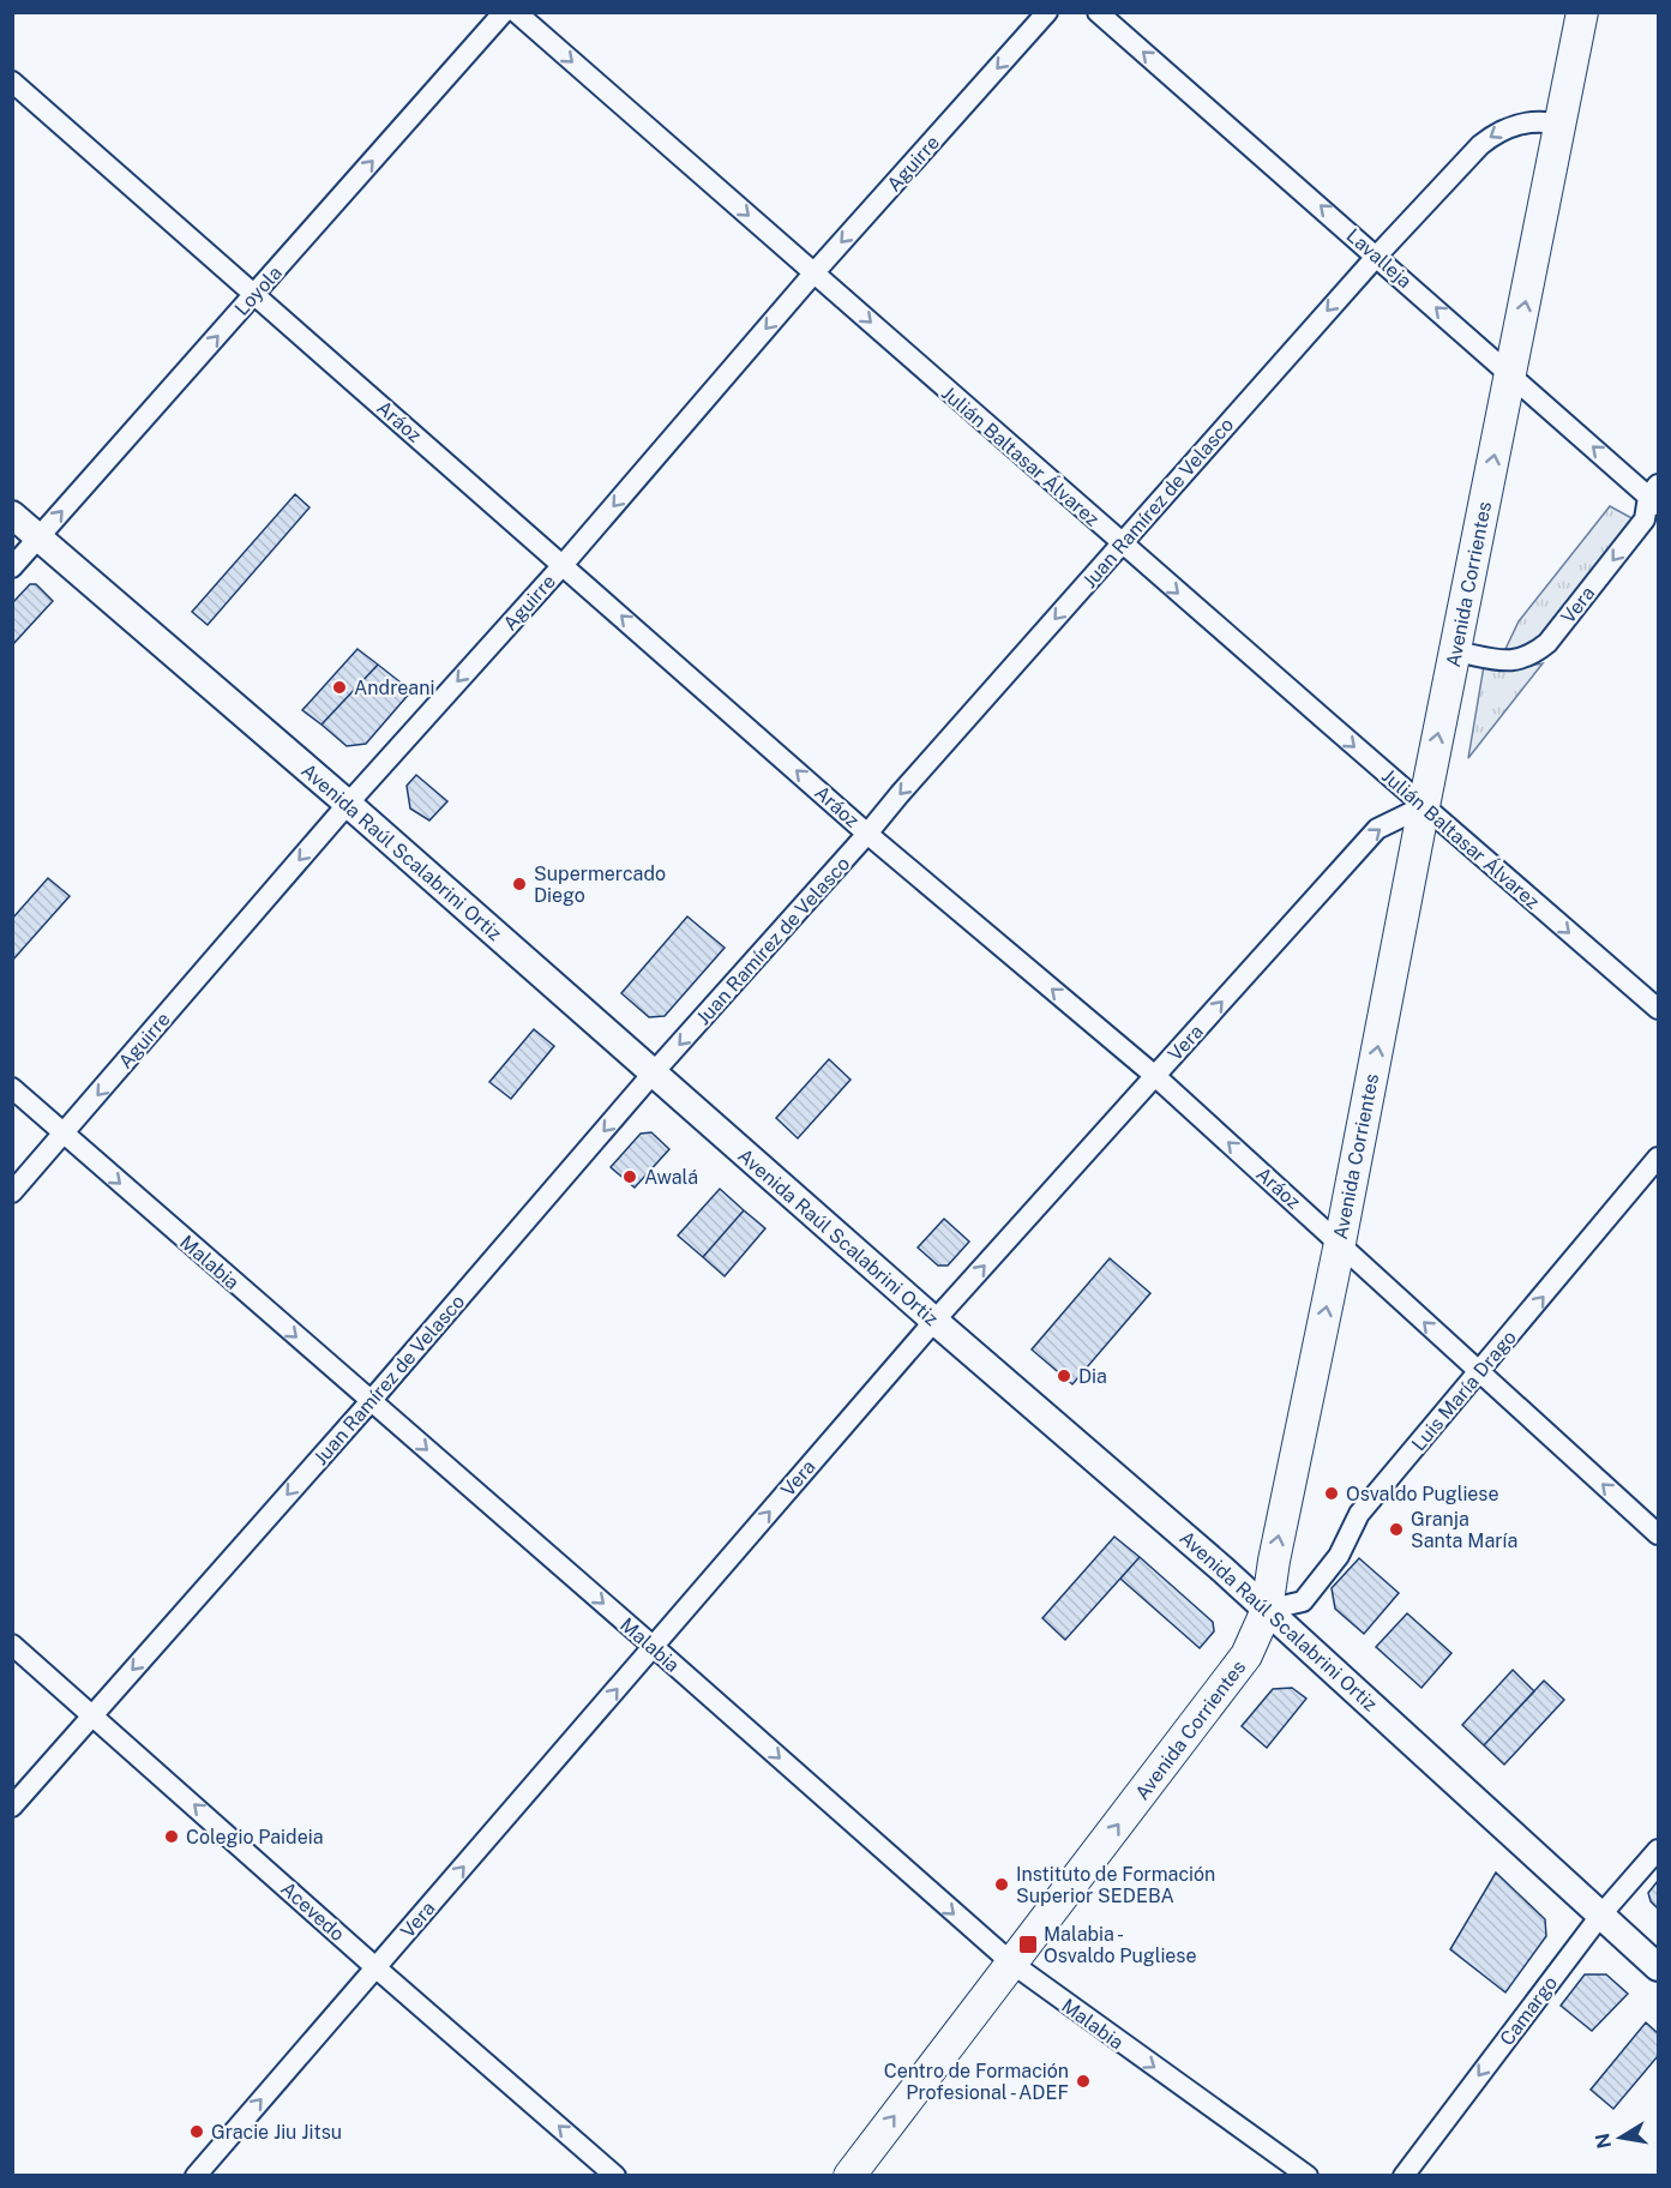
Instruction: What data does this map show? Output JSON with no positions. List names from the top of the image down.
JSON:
{
  "streets": {
    "main road": ["Avenida Corrientes", "Avenida Raúl Scalabrini Ortiz"],
    "street": [
      "Aguirre",
      "Lavalleja",
      "Loyola",
      "Aráoz",
      "Julián Baltasar Álvarez",
      "Juan Ramírez de Velasco",
      "Vera",
      "Malabia",
      "Luis María Drago",
      "Acevedo",
      "Camargo"
    ]
  },
  "crossings": [
    ["Aguirre", "Aráoz"],
    ["Aguirre", "Julián Baltasar Álvarez"],
    ["Aguirre", "Avenida Raúl Scalabrini Ortiz"],
    ["Aguirre", "Malabia"],
    ["Lavalleja", "Juan Ramírez de Velasco"],
    ["Lavalleja", "Avenida Corrientes"],
    ["Lavalleja", "Vera"],
    ["Loyola", "Aráoz"],
    ["Loyola", "Avenida Raúl Scalabrini Ortiz"],
    ["Aráoz", "Juan Ramírez de Velasco"],
    ["Aráoz", "Avenida Corrientes"],
    ["Aráoz", "Vera"],
    ["Aráoz", "Luis María Drago"],
    ["Julián Baltasar Álvarez", "Juan Ramírez de Velasco"],
    ["Julián Baltasar Álvarez", "Avenida Corrientes"],
    ["Julián Baltasar Álvarez", "Vera"],
    ["Juan Ramírez de Velasco", "Avenida Corrientes"],
    ["Juan Ramírez de Velasco", "Avenida Raúl Scalabrini Ortiz"],
    ["Juan Ramírez de Velasco", "Malabia"],
    ["Juan Ramírez de Velasco", "Acevedo"],
    ["Avenida Corrientes", "Vera"],
    ["Avenida Corrientes", "Avenida Raúl Scalabrini Ortiz"],
    ["Avenida Corrientes", "Malabia"],
    ["Avenida Corrientes", "Luis María Drago"],
    ["Vera", "Avenida Raúl Scalabrini Ortiz"],
    ["Vera", "Malabia"],
    ["Vera", "Acevedo"],
    ["Avenida Raúl Scalabrini Ortiz", "Luis María Drago"],
    ["Avenida Raúl Scalabrini Ortiz", "Camargo"]
  ],
  "one_way": [
    "Aguirre",
    "Lavalleja",
    "Loyola",
    "Aráoz",
    "Julián Baltasar Álvarez",
    "Juan Ramírez de Velasco",
    "Avenida Corrientes",
    "Malabia",
    "Luis María Drago",
    "Acevedo",
    "Camargo"
  ],
  "places": {
    "other": [
      "Andreani",
      "Supermercado Diego",
      "Awalá",
      "Dia",
      "Osvaldo Pugliese",
      "Granja Santa María",
      "Colegio Paideia",
      "Instituto de Formación Superior SEDEBA",
      "Centro de Formación Profesional - ADEF",
      "Gracie Jiu Jitsu"
    ],
    "transit": ["Malabia - Osvaldo Pugliese"]
  },
  "north": "left"
}
